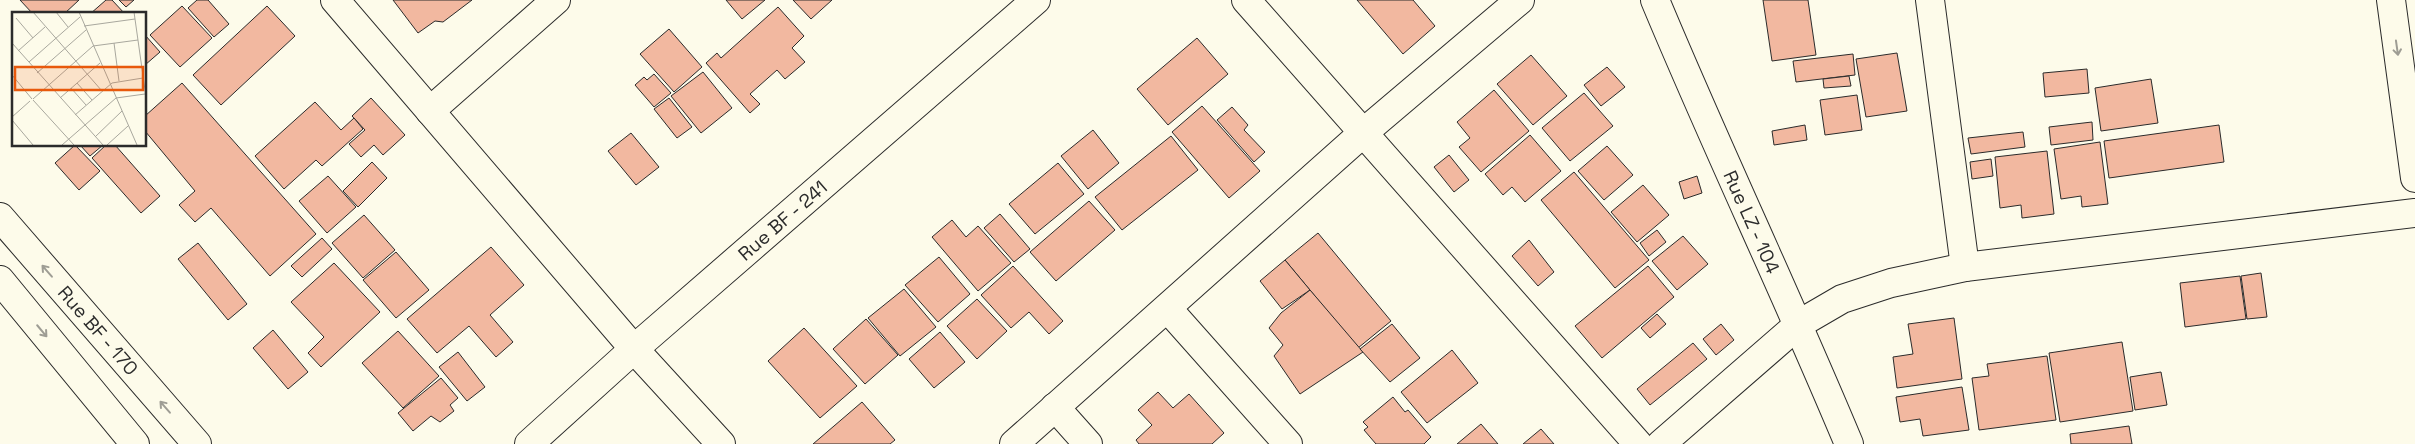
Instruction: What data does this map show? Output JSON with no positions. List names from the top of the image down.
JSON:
{
  "streets": {
    "street": ["Rue BF - 241", "Rue LZ - 104", "Rue BF - 170"]
  }
}
